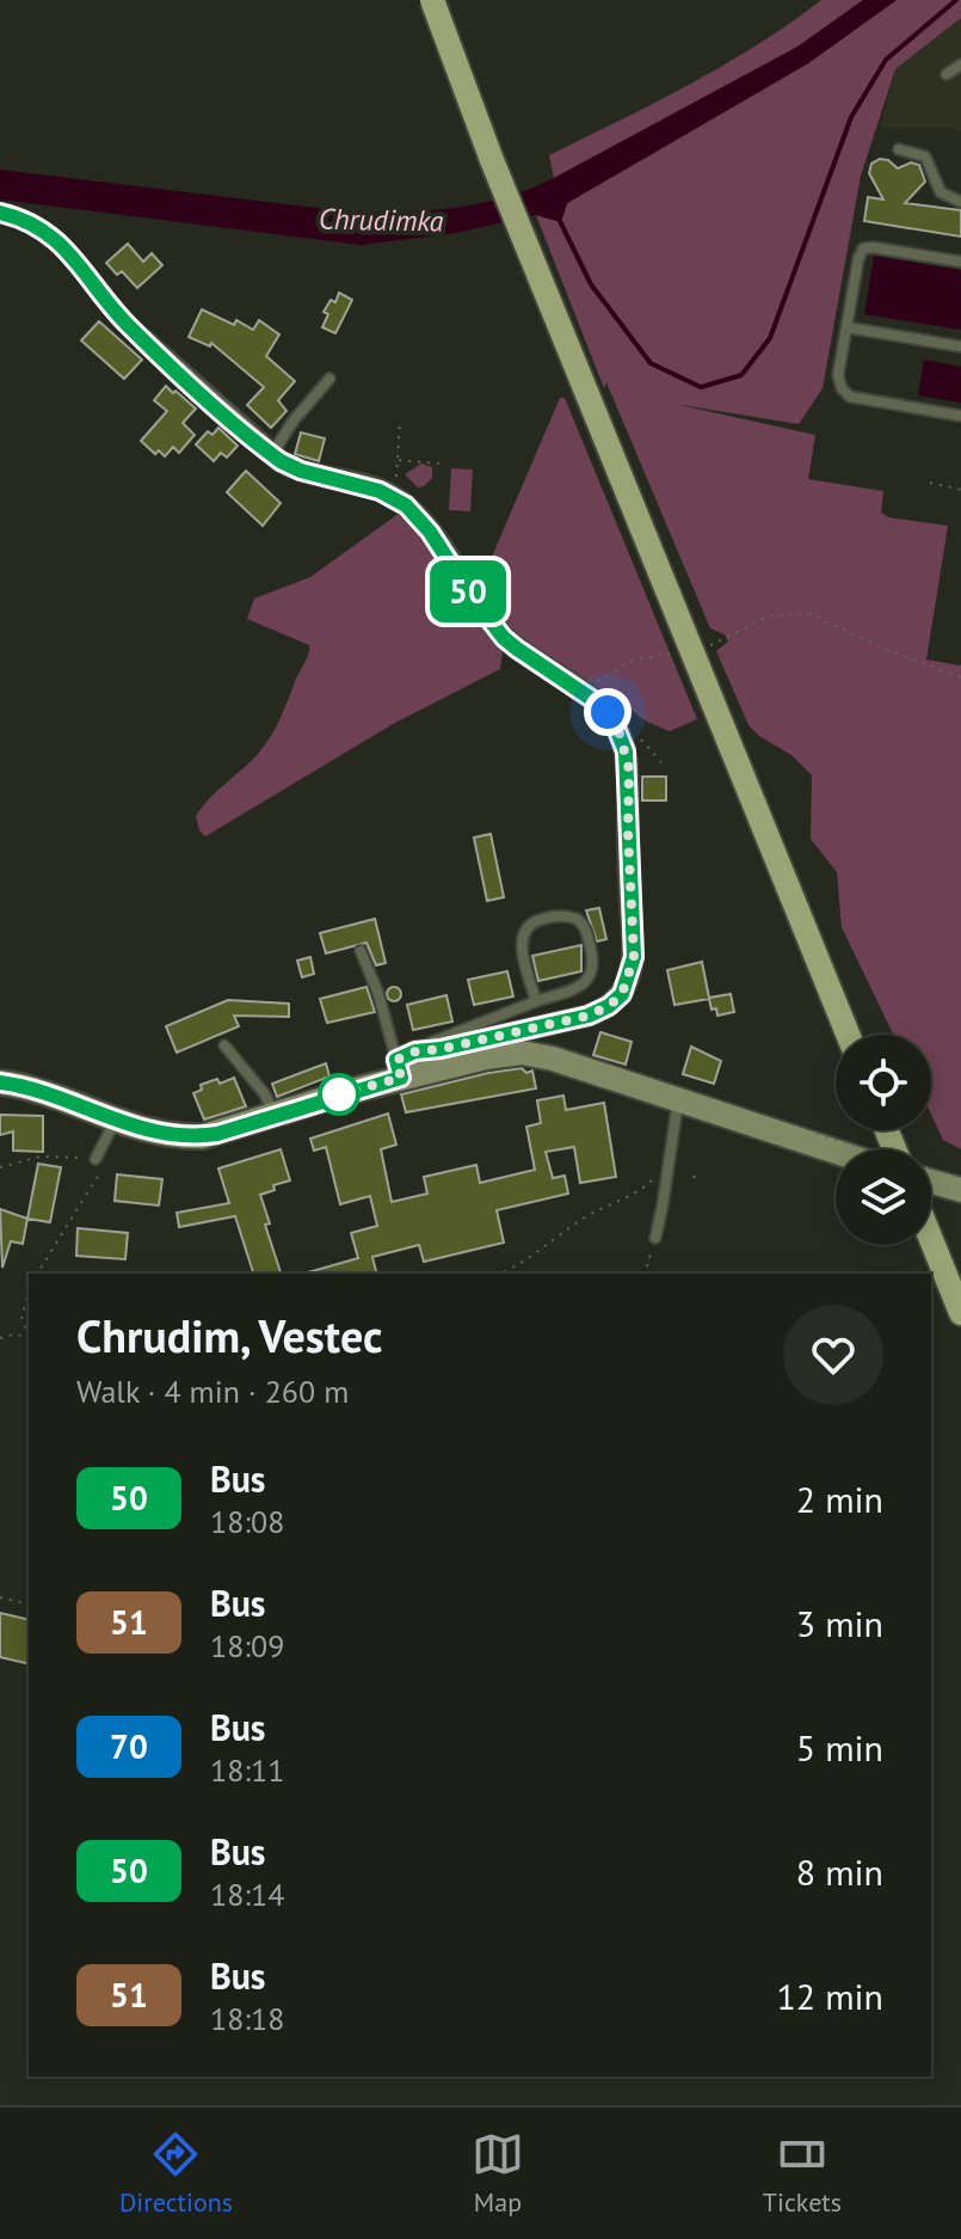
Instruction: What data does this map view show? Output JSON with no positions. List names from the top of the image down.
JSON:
{
  "water": ["Chrudimka"],
  "lines": ["bus line 50"],
  "page": {
    "on_map": "50",
    "heading": ["Chrudim, Vestec", "Walk · 4 min · 260 m"],
    "list": [
      {
        "mark": "50",
        "name": "Bus",
        "note": "18:08",
        "value": "2 min"
      },
      {
        "mark": "51",
        "name": "Bus",
        "note": "18:09",
        "value": "3 min"
      },
      {
        "mark": "70",
        "name": "Bus",
        "note": "18:11",
        "value": "5 min"
      },
      {
        "mark": "50",
        "name": "Bus",
        "note": "18:14",
        "value": "8 min"
      },
      {
        "mark": "51",
        "name": "Bus",
        "note": "18:18",
        "value": "12 min"
      }
    ],
    "tabs": ["Directions", "Map", "Tickets"]
  }
}
